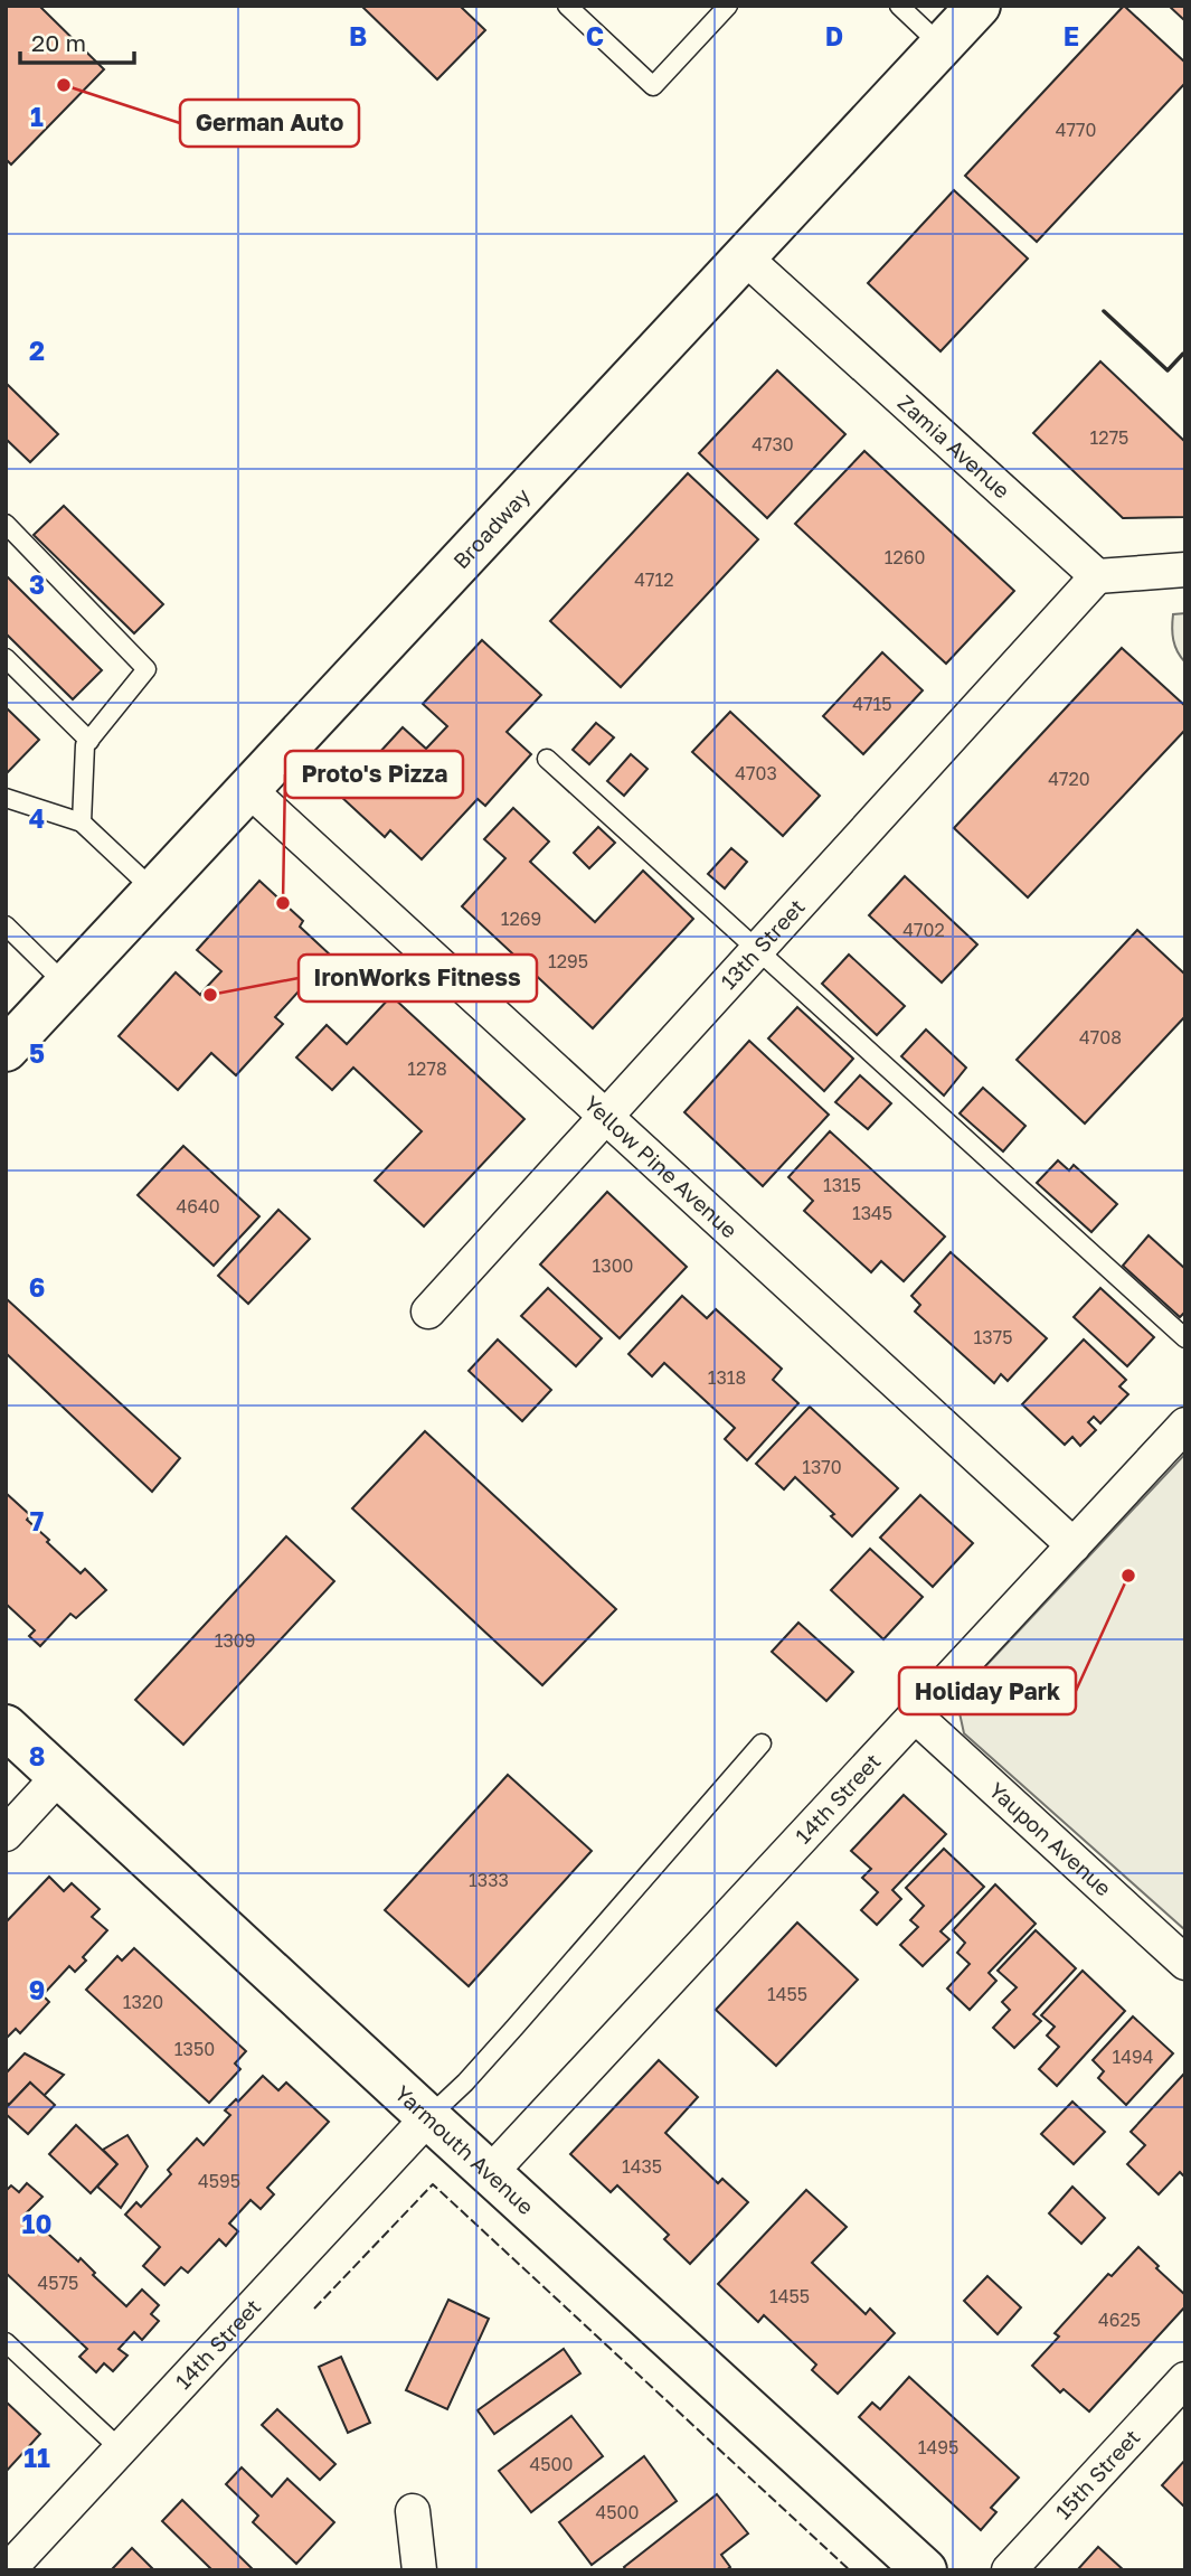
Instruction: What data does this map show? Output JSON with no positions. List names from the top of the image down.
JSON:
{
  "streets": {
    "main road": ["Broadway", "Yarmouth Avenue"],
    "street": [
      "Zamia Avenue",
      "13th Street",
      "Yellow Pine Avenue",
      "14th Street",
      "Yaupon Avenue",
      "15th Street"
    ]
  },
  "crossings": [
    ["Zamia Avenue", "Broadway"],
    ["Zamia Avenue", "13th Street"],
    ["Broadway", "Yellow Pine Avenue"],
    ["13th Street", "Yellow Pine Avenue"],
    ["Yellow Pine Avenue", "14th Street"],
    ["14th Street", "Yaupon Avenue"],
    ["14th Street", "Yarmouth Avenue"]
  ],
  "places": [
    "German Auto",
    "Proto's Pizza",
    "IronWorks Fitness",
    "Holiday Park"
  ],
  "house_numbers": [
    "4770",
    "1275",
    "4730",
    "1260",
    "4712",
    "4715",
    "4703",
    "4720",
    "1269",
    "4702",
    "1295",
    "4708",
    "1278",
    "1315",
    "4640",
    "1345",
    "1300",
    "1375",
    "1318",
    "1370",
    "1309",
    "1333",
    "1455",
    "1320",
    "1350",
    "1494",
    "1435",
    "4595",
    "4575",
    "1455",
    "4625",
    "1495",
    "4500",
    "4500"
  ],
  "scale_bar": "20 m",
  "grid": {
    "columns": [
      "B",
      "C",
      "D",
      "E"
    ],
    "rows": [
      "1",
      "2",
      "3",
      "4",
      "5",
      "6",
      "7",
      "8",
      "9",
      "10",
      "11"
    ]
  }
}
